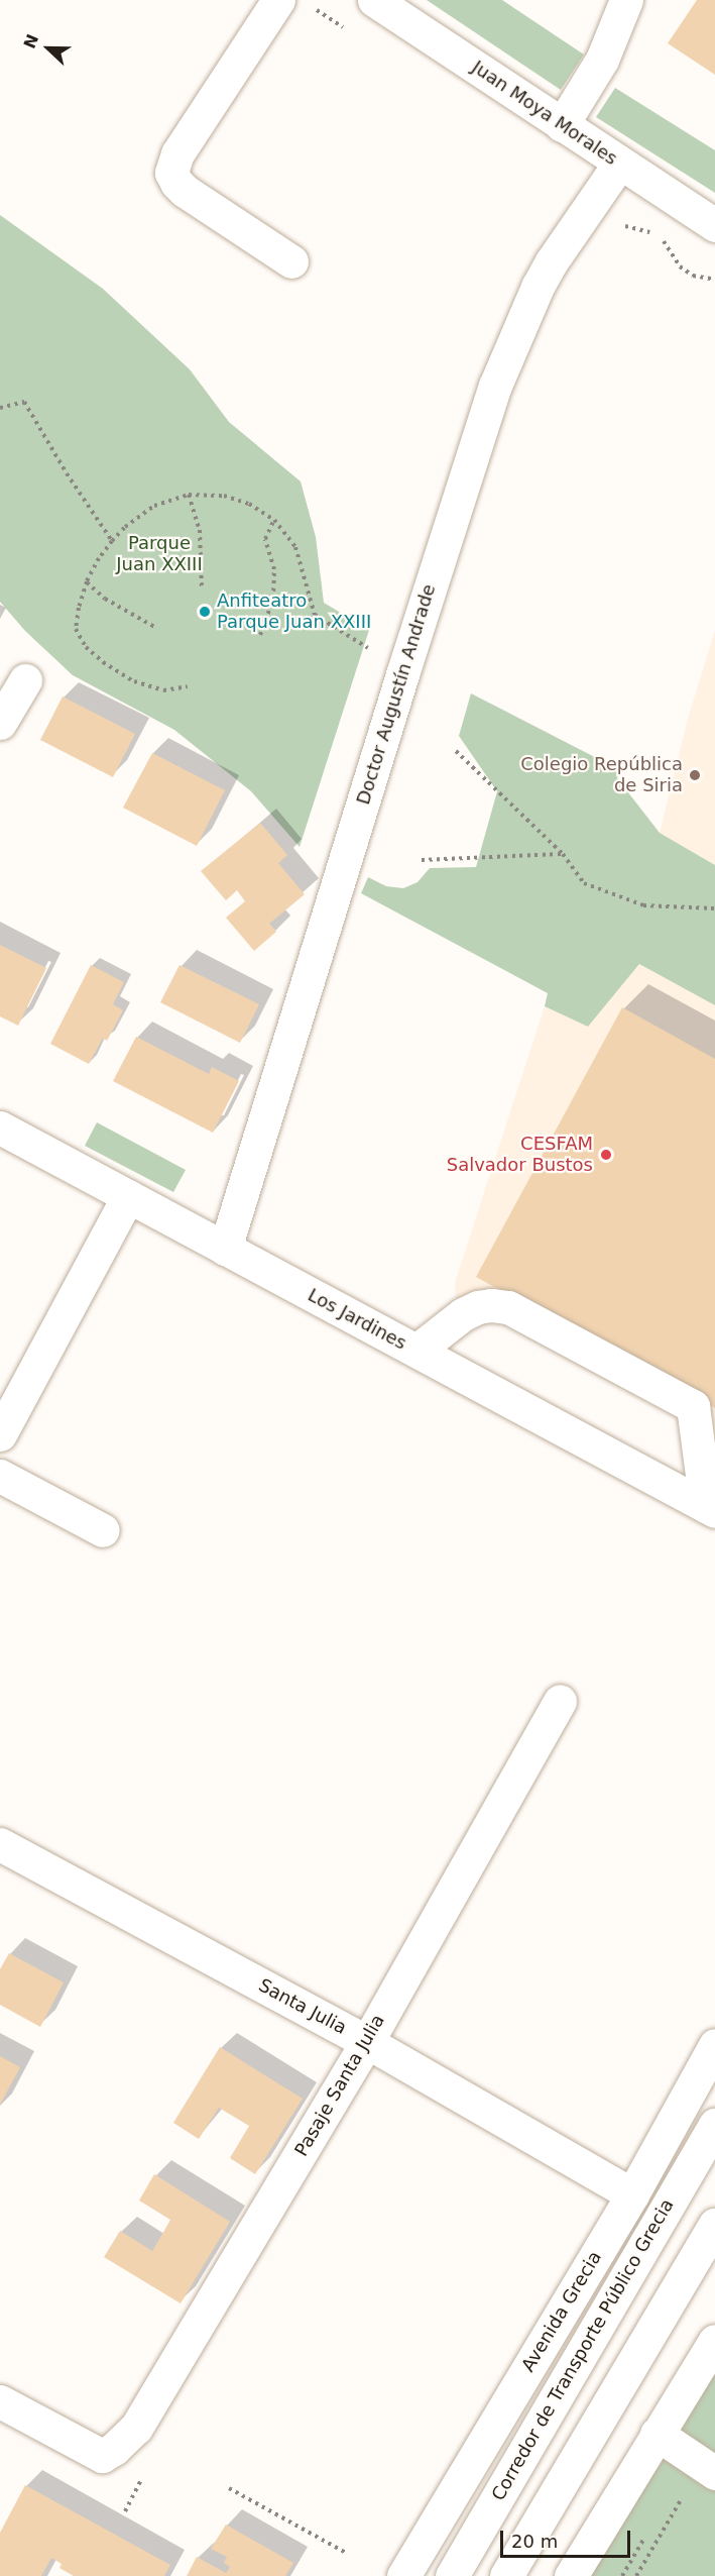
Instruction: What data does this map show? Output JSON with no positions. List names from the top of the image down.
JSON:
{
  "streets": {
    "street": [
      "Juan Moya Morales",
      "Doctor Augustín Andrade",
      "Los Jardines",
      "Santa Julia",
      "Pasaje Santa Julia",
      "Avenida Grecia",
      "Corredor de Transporte Público Grecia"
    ]
  },
  "crossings": [
    ["Juan Moya Morales", "Doctor Augustín Andrade"],
    ["Doctor Augustín Andrade", "Los Jardines"],
    ["Santa Julia", "Pasaje Santa Julia"],
    ["Santa Julia", "Avenida Grecia"]
  ],
  "parks": ["Parque Juan XXIII"],
  "places": ["Anfiteatro Parque Juan XXIII", "Colegio República de Siria", "CESFAM Salvador Bustos"],
  "scale_bar": "20 m",
  "north": "left"
}
